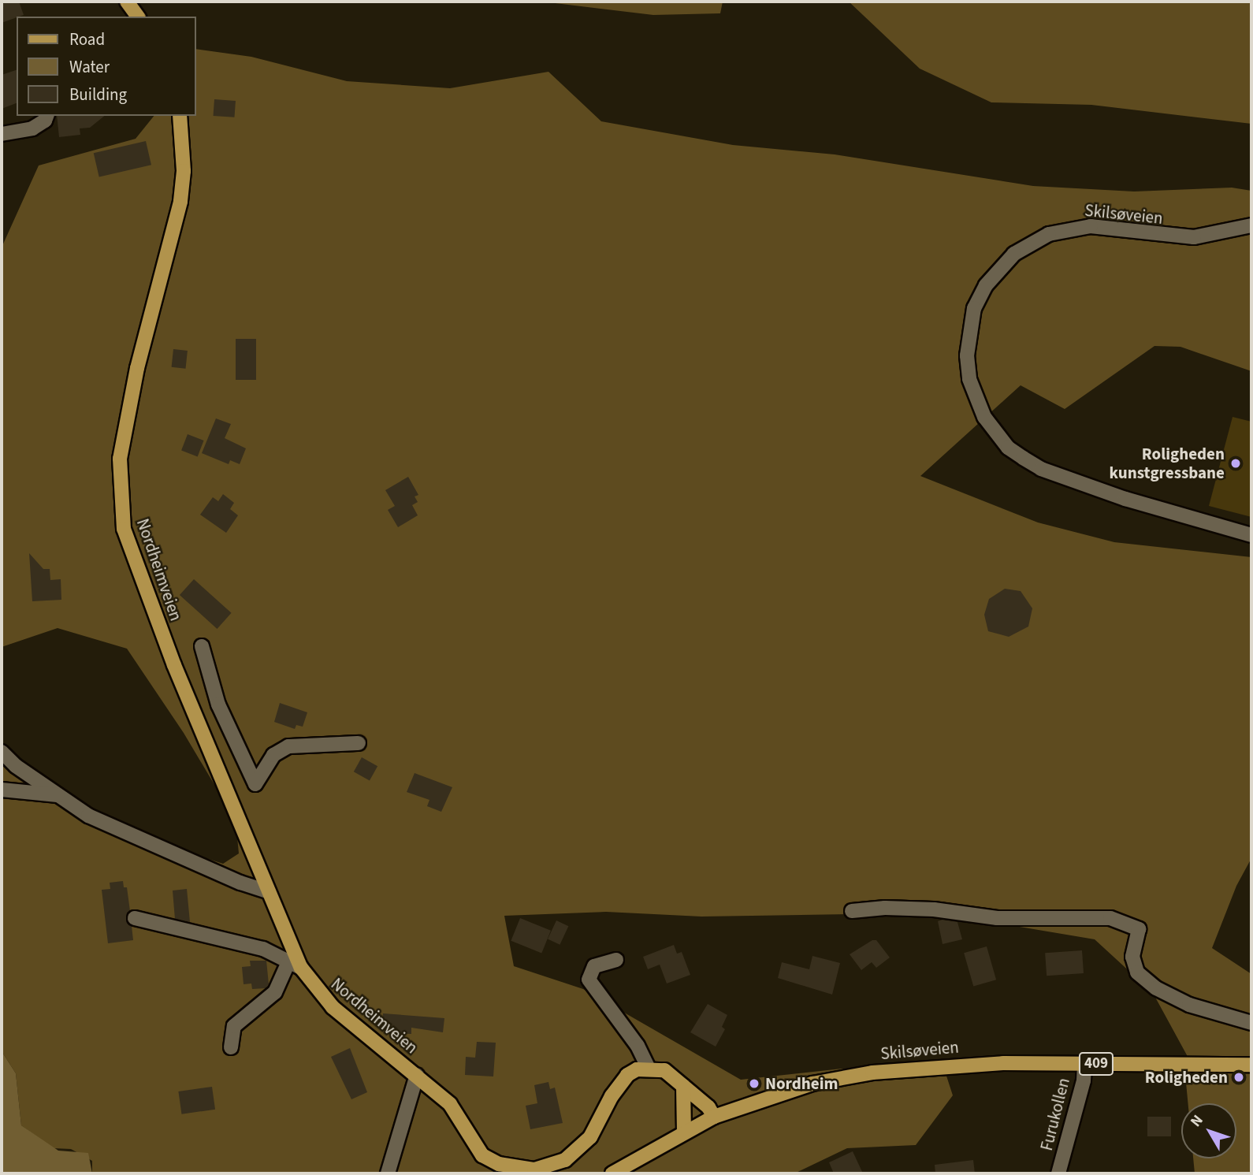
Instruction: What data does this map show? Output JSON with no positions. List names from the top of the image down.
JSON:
{
  "streets": {
    "main road": ["Skilsøveien", "Nordheimveien", "409"],
    "street": ["Furukollen"]
  },
  "crossings": [
    ["Skilsøveien", "Furukollen"]
  ],
  "places": ["Roligheden kunstgressbane", "Roligheden", "Nordheim"],
  "legend": ["Road", "Water", "Building"],
  "north": "top left"
}
